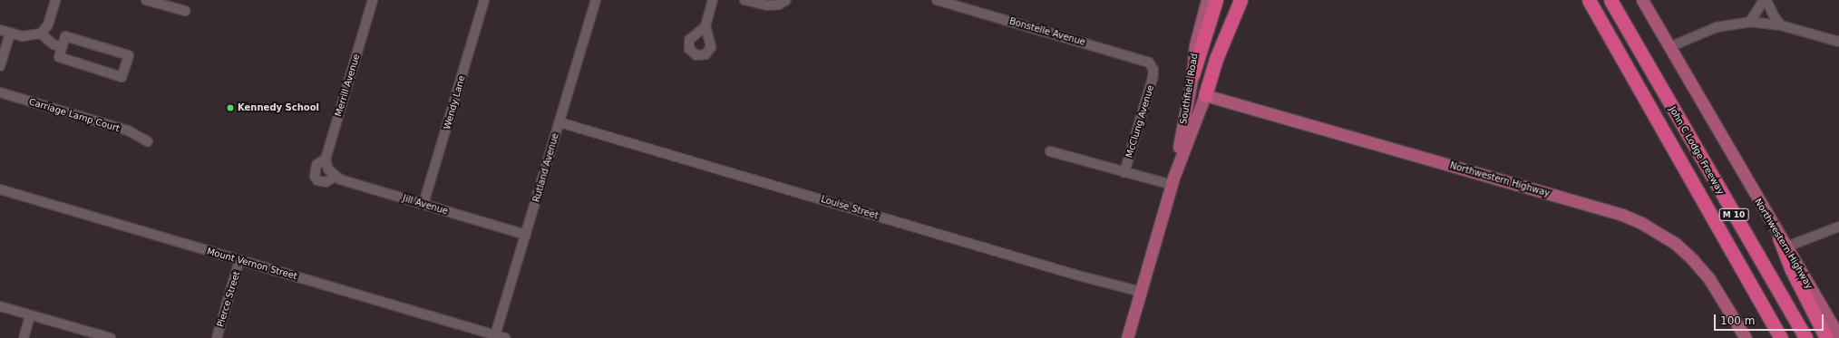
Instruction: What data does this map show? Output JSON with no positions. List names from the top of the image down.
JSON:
{
  "streets": {
    "highway": ["John C Lodge Freeway", "M 10"],
    "main road": ["Southfield Road", "Northwestern Highway"],
    "street": [
      "Bonstelle Avenue",
      "Merrill Avenue",
      "Wendy Lane",
      "Carriage Lamp Court",
      "McClung Avenue",
      "Rutland Avenue",
      "Jill Avenue",
      "Louise Street",
      "Mount Vernon Street",
      "Pierce Street"
    ]
  },
  "crossings": [
    ["Bonstelle Avenue", "McClung Avenue"],
    ["Southfield Road", "Northwestern Highway"],
    ["Southfield Road", "Louise Street"],
    ["Wendy Lane", "Jill Avenue"],
    ["Rutland Avenue", "Jill Avenue"],
    ["Rutland Avenue", "Louise Street"],
    ["Rutland Avenue", "Mount Vernon Street"],
    ["Mount Vernon Street", "Pierce Street"]
  ],
  "places": ["Kennedy School"],
  "scale_bar": "100 m"
}
